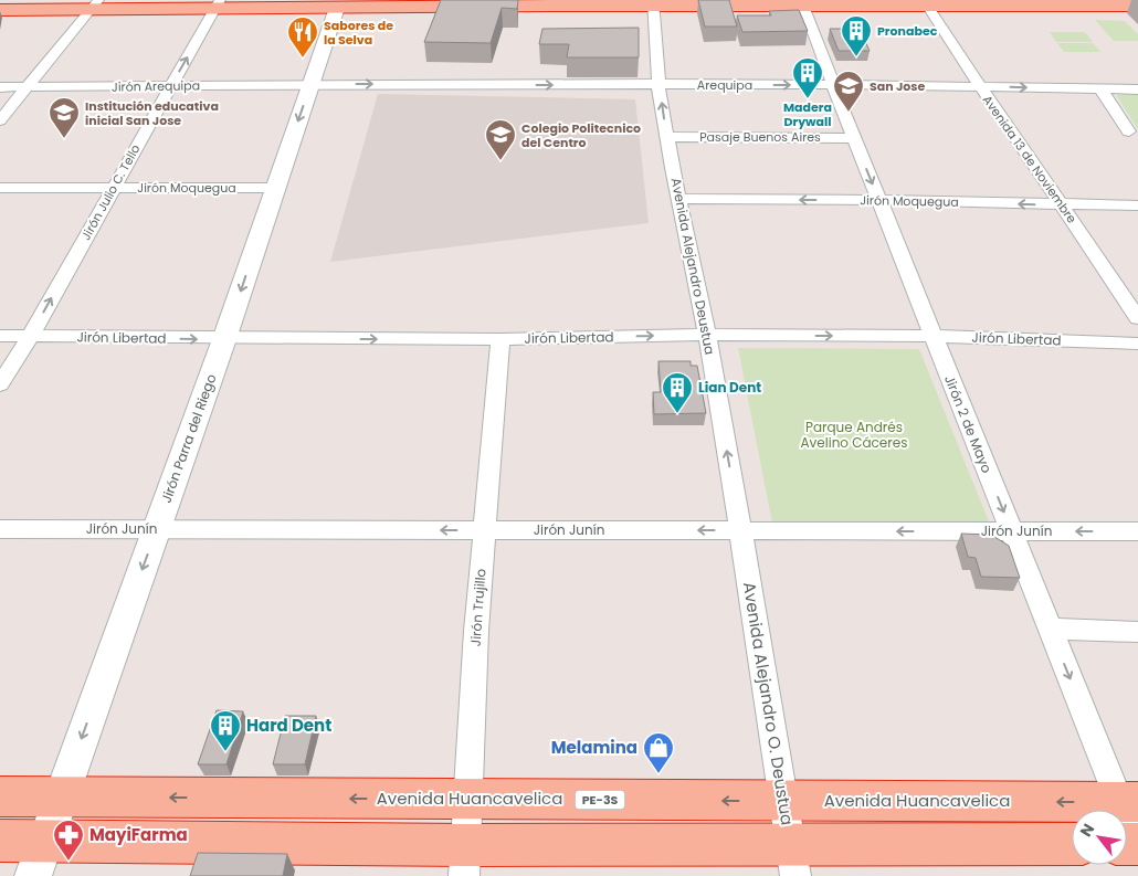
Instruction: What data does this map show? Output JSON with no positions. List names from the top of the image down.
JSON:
{
  "streets": {
    "highway": ["Avenida Huancavelica", "PE-3S"],
    "street": [
      "Arequipa",
      "Jirón Arequipa",
      "Pasaje Buenos Aires",
      "Avenida 13 de Noviembre",
      "Jirón Moquegua",
      "Jirón Julio C. Tello",
      "Avenida Alejandro Deustua",
      "Jirón Libertad",
      "Jirón 2 de Mayo",
      "Jirón Parra del Riego",
      "Jirón Junín",
      "Jirón Trujillo",
      "Avenida Alejandro O. Deustua"
    ]
  },
  "crossings": [
    ["Arequipa", "Jirón Arequipa"],
    ["Arequipa", "Avenida 13 de Noviembre"],
    ["Arequipa", "Avenida Alejandro Deustua"],
    ["Arequipa", "Jirón 2 de Mayo"],
    ["Arequipa", "Jirón Parra del Riego"],
    ["Jirón Arequipa", "Jirón Julio C. Tello"],
    ["Jirón Arequipa", "Jirón Parra del Riego"],
    ["Pasaje Buenos Aires", "Avenida Alejandro Deustua"],
    ["Pasaje Buenos Aires", "Jirón 2 de Mayo"],
    ["Avenida 13 de Noviembre", "Jirón Moquegua"],
    ["Jirón Moquegua", "Jirón Julio C. Tello"],
    ["Jirón Moquegua", "Avenida Alejandro Deustua"],
    ["Jirón Moquegua", "Jirón 2 de Mayo"],
    ["Jirón Moquegua", "Jirón Parra del Riego"],
    ["Jirón Julio C. Tello", "Jirón Libertad"],
    ["Avenida Alejandro Deustua", "Jirón Libertad"],
    ["Avenida Alejandro Deustua", "Jirón Junín"],
    ["Avenida Alejandro Deustua", "Avenida Alejandro O. Deustua"],
    ["Jirón Libertad", "Jirón 2 de Mayo"],
    ["Jirón Libertad", "Jirón Parra del Riego"],
    ["Jirón Libertad", "Jirón Trujillo"],
    ["Jirón 2 de Mayo", "Jirón Junín"],
    ["Jirón 2 de Mayo", "Avenida Huancavelica"],
    ["Jirón Parra del Riego", "Jirón Junín"],
    ["Jirón Parra del Riego", "Avenida Huancavelica"],
    ["Jirón Junín", "Jirón Trujillo"],
    ["Jirón Junín", "Avenida Alejandro O. Deustua"],
    ["Jirón Trujillo", "Avenida Huancavelica"],
    ["Avenida Alejandro O. Deustua", "Avenida Huancavelica"]
  ],
  "one_way": [
    "Arequipa",
    "Jirón Moquegua",
    "Jirón Julio C. Tello",
    "Avenida Alejandro Deustua",
    "Jirón Libertad",
    "Jirón 2 de Mayo",
    "Jirón Parra del Riego",
    "Jirón Junín"
  ],
  "parks": ["Parque Andrés Avelino Cáceres"],
  "places": {
    "building": [
      "Pronabec",
      "Madera Drywall",
      "Lian Dent",
      "Hard Dent"
    ],
    "restaurant": ["Sabores de la Selva"],
    "school or university": ["San Jose", "Institución educativa inicial San Jose", "Colegio Politecnico del Centro"],
    "shop": ["Melamina"],
    "pharmacy": ["MayiFarma"]
  },
  "north": "top left"
}
